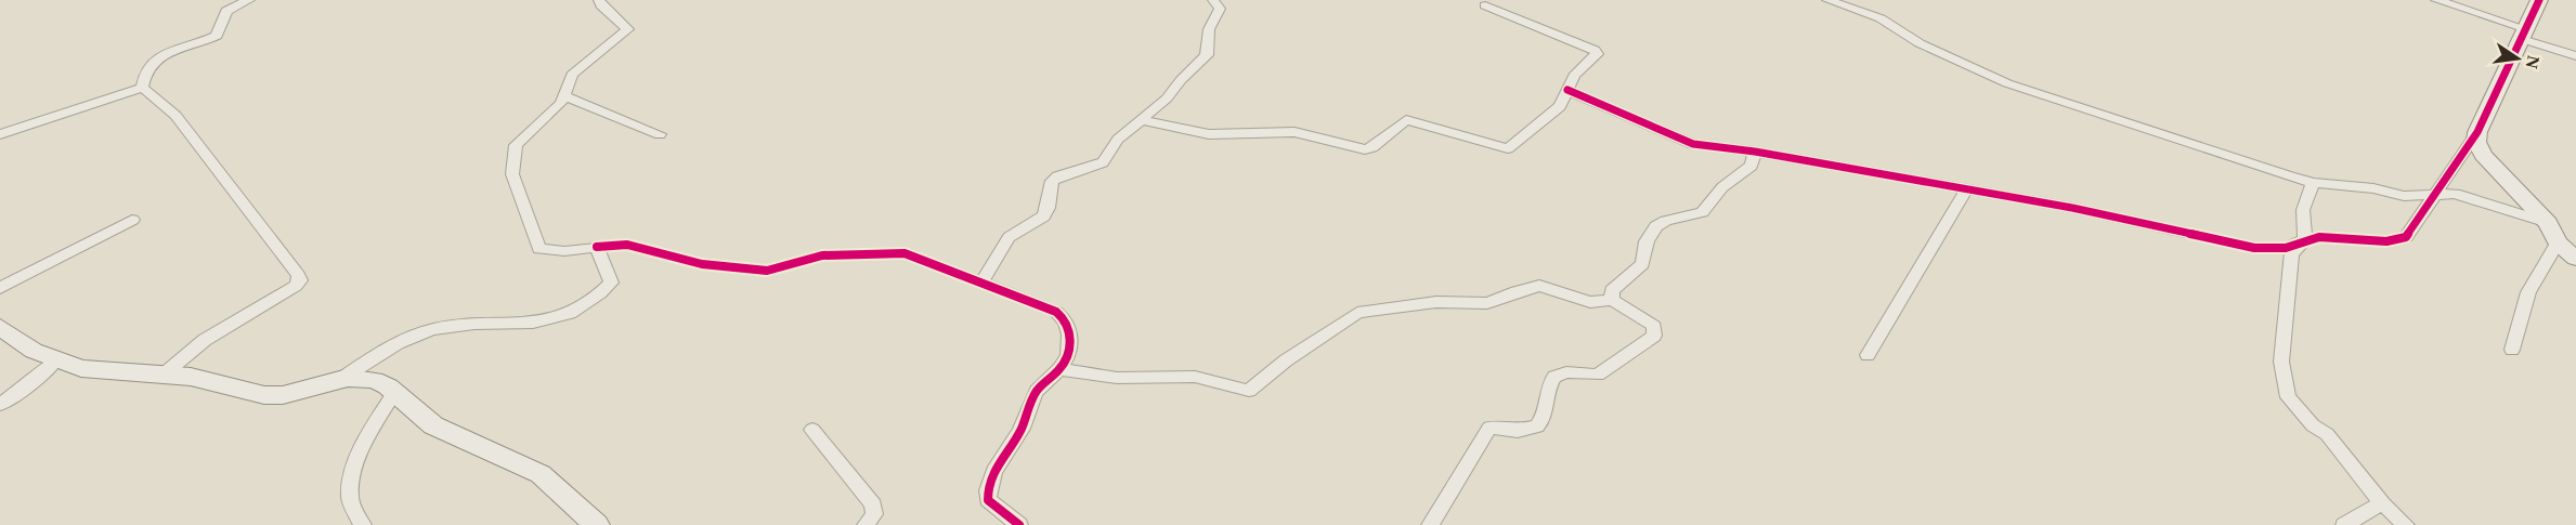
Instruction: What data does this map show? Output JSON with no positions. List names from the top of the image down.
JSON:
{
  "north": "right"
}
